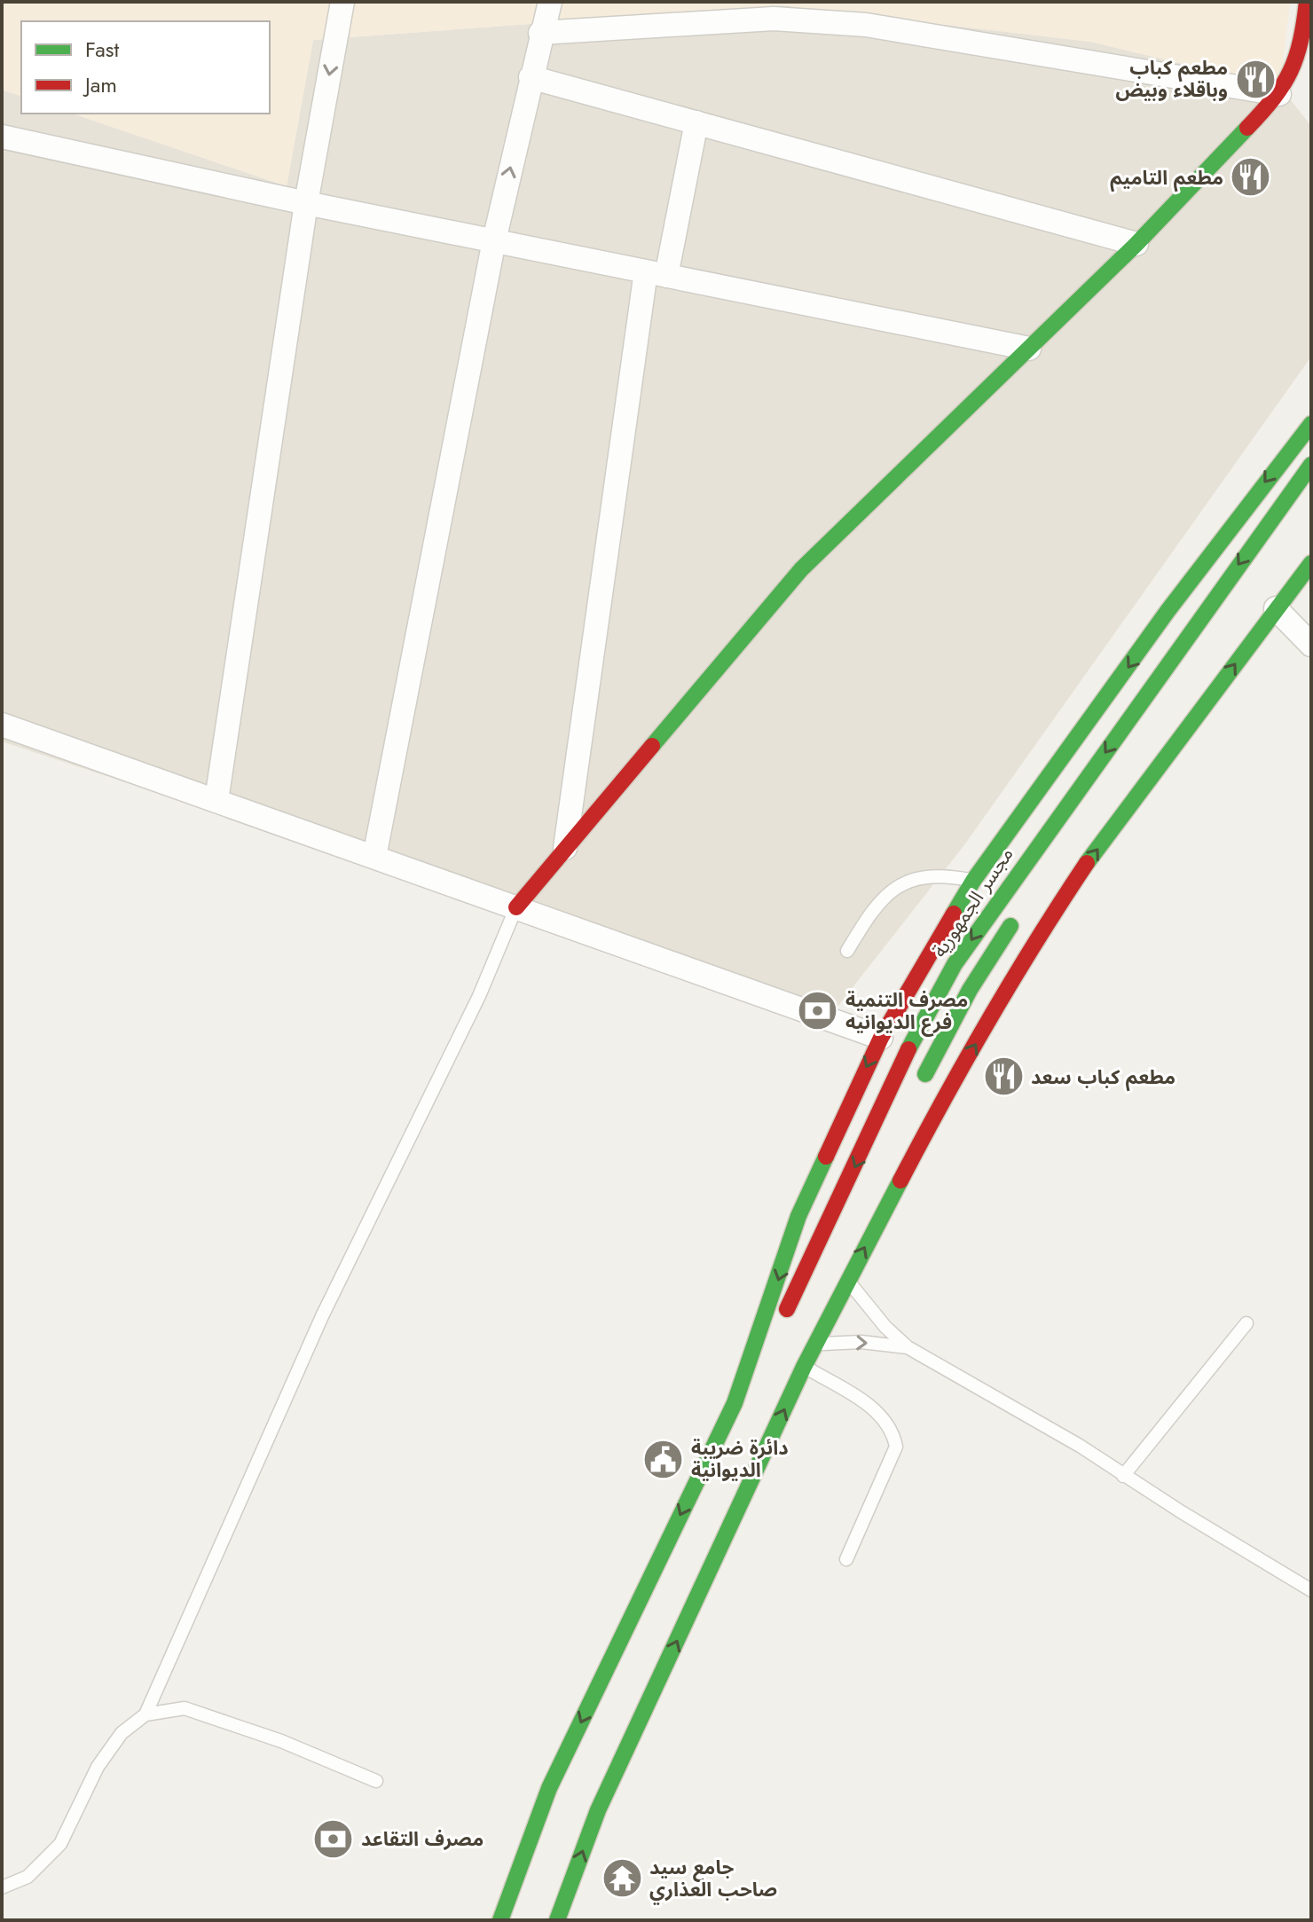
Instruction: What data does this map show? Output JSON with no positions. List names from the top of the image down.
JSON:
{
  "streets": {
    "main road": ["مجسر الجمهورية"]
  },
  "places": {
    "restaurant": ["مطعم كباب وباقلاء وبيض", "مطعم التاميم", "مطعم كباب سعد"],
    "bank": ["مصرف التنمية فرع الديوانيه", "مصرف التقاعد"],
    "public building": ["دائرة ضريبة الديوانية"],
    "temple": ["جامع سيد صاحب العذاري"]
  },
  "legend": ["Fast", "Jam"]
}
